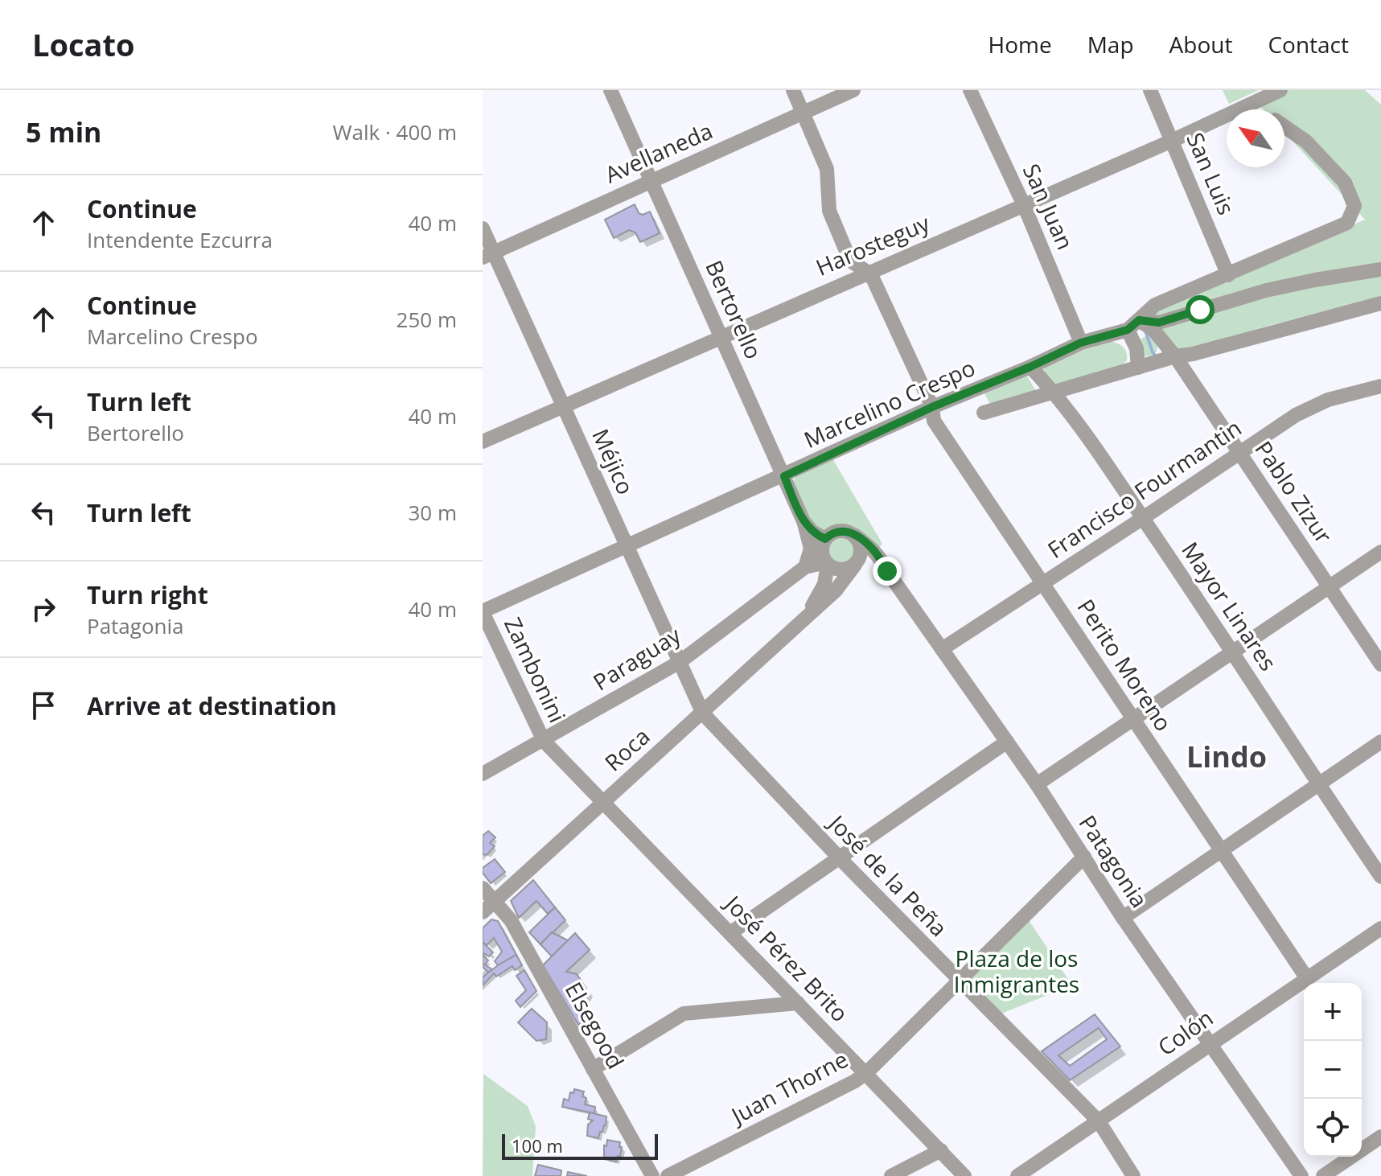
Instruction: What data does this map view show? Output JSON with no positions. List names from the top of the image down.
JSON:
{
  "streets": {
    "street": [
      "Avellaneda",
      "San Luis",
      "San Juan",
      "Harosteguy",
      "Bertorello",
      "Marcelino Crespo",
      "Méjico",
      "Francisco Fourmantin",
      "Pablo Zizur",
      "Mayor Linares",
      "Paraguay",
      "Perito Moreno",
      "Zambonini",
      "Roca",
      "Patagonia",
      "José de la Peña",
      "José Pérez Brito",
      "Elsegood",
      "Colón",
      "Juan Thorne"
    ]
  },
  "crossings": [
    ["Avellaneda", "Bertorello"],
    ["Avellaneda", "Méjico"],
    ["Avellaneda", "Perito Moreno"],
    ["San Luis", "Harosteguy"],
    ["San Luis", "Marcelino Crespo"],
    ["San Juan", "Harosteguy"],
    ["San Juan", "Marcelino Crespo"],
    ["Harosteguy", "Bertorello"],
    ["Harosteguy", "Méjico"],
    ["Harosteguy", "Perito Moreno"],
    ["Bertorello", "Marcelino Crespo"],
    ["Bertorello", "Paraguay"],
    ["Bertorello", "Patagonia"],
    ["Marcelino Crespo", "Méjico"],
    ["Marcelino Crespo", "Pablo Zizur"],
    ["Marcelino Crespo", "Mayor Linares"],
    ["Marcelino Crespo", "Perito Moreno"],
    ["Marcelino Crespo", "Zambonini"],
    ["Méjico", "Paraguay"],
    ["Méjico", "Roca"],
    ["Méjico", "José de la Peña"],
    ["Francisco Fourmantin", "Pablo Zizur"],
    ["Francisco Fourmantin", "Mayor Linares"],
    ["Francisco Fourmantin", "Perito Moreno"],
    ["Francisco Fourmantin", "Patagonia"],
    ["Paraguay", "Zambonini"],
    ["Paraguay", "Patagonia"],
    ["Perito Moreno", "Colón"],
    ["Zambonini", "Roca"],
    ["Zambonini", "José Pérez Brito"],
    ["Roca", "José de la Peña"],
    ["Roca", "José Pérez Brito"],
    ["Roca", "Elsegood"],
    ["Patagonia", "Colón"],
    ["Patagonia", "Juan Thorne"],
    ["José de la Peña", "Colón"],
    ["José de la Peña", "Juan Thorne"],
    ["José Pérez Brito", "Juan Thorne"]
  ],
  "districts": ["Lindo"],
  "parks": ["Plaza de los Inmigrantes"],
  "scale_bar": "100 m",
  "north": "top left",
  "page": {
    "header": "Locato",
    "nav": [
      "Home",
      "Map",
      "About",
      "Contact"
    ],
    "heading": ["5 min", "Walk · 400 m"],
    "list": [
      ["Continue", "Intendente Ezcurra", "40 m"],
      ["Continue", "Marcelino Crespo", "250 m"],
      ["Turn left", "Bertorello", "40 m"],
      ["Turn left", "30 m"],
      ["Turn right", "Patagonia", "40 m"],
      "Arrive at destination"
    ],
    "map_buttons": ["+", "−"],
    "scale": "100 m"
  }
}
